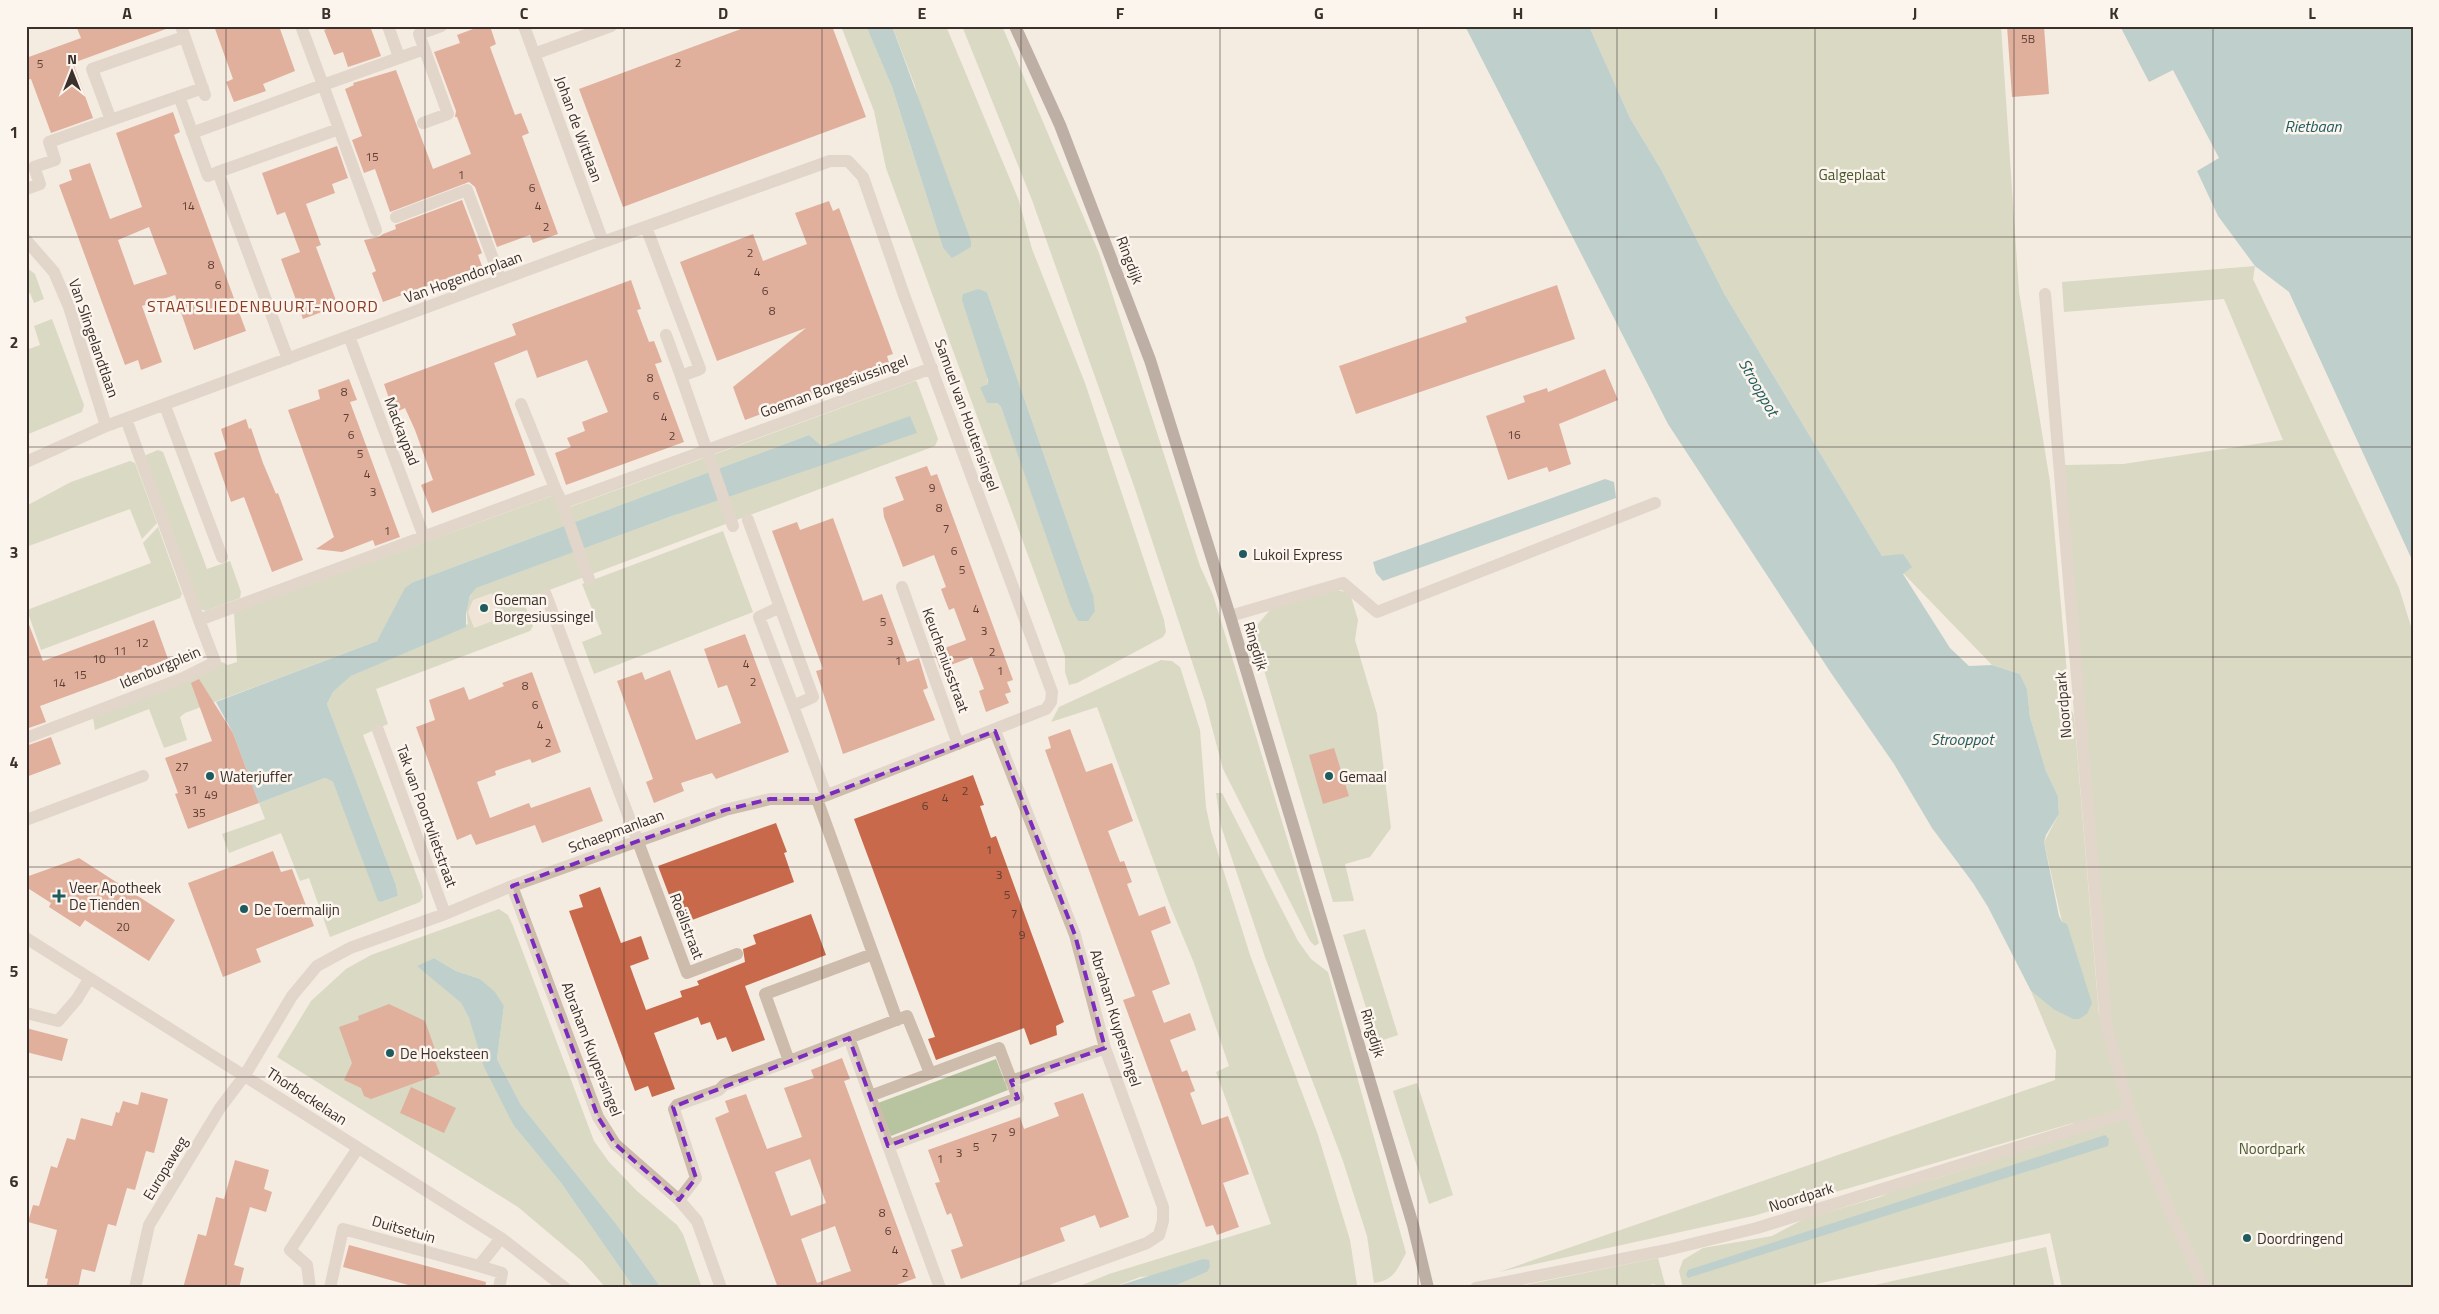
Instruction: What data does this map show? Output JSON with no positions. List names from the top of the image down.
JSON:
{
  "streets": {
    "main road": ["Ringdijk"],
    "street": [
      "Johan de Wittlaan",
      "Van Hogendorplaan",
      "Van Slingelandtlaan",
      "Goeman Borgesiussingel",
      "Samuel van Houtensingel",
      "Mackaypad",
      "Keucheniusstraat",
      "Idenburgplein",
      "Noordpark",
      "Tak van Poortvlietstraat",
      "Schaepmanlaan",
      "Roëllstraat",
      "Abraham Kuypersingel",
      "Thorbeckelaan",
      "Europaweg",
      "Duitsetuin"
    ]
  },
  "crossings": [
    ["Johan de Wittlaan", "Van Hogendorplaan"],
    ["Van Hogendorplaan", "Van Slingelandtlaan"],
    ["Van Hogendorplaan", "Samuel van Houtensingel"],
    ["Van Hogendorplaan", "Mackaypad"],
    ["Goeman Borgesiussingel", "Samuel van Houtensingel"],
    ["Samuel van Houtensingel", "Schaepmanlaan"],
    ["Mackaypad", "Idenburgplein"],
    ["Keucheniusstraat", "Schaepmanlaan"],
    ["Tak van Poortvlietstraat", "Schaepmanlaan"],
    ["Schaepmanlaan", "Roëllstraat"],
    ["Schaepmanlaan", "Abraham Kuypersingel"],
    ["Schaepmanlaan", "Thorbeckelaan"],
    ["Schaepmanlaan", "Europaweg"],
    ["Thorbeckelaan", "Europaweg"]
  ],
  "districts": ["STAATSLIEDENBUURT-NOORD"],
  "water": ["Rietbaan", "Strooppot"],
  "parks": ["Galgeplaat", "Noordpark"],
  "places": {
    "other": [
      "Lukoil Express",
      "Goeman Borgesiussingel",
      "Waterjuffer",
      "Gemaal",
      "De Toermalijn",
      "De Hoeksteen",
      "Doordringend"
    ],
    "health": ["Veer Apotheek De Tienden"]
  },
  "house_numbers": [
    "5B",
    "2",
    "5",
    "15",
    "1",
    "6",
    "14",
    "4",
    "2",
    "2",
    "8",
    "4",
    "6",
    "6",
    "8",
    "8",
    "8",
    "6",
    "4",
    "7",
    "6",
    "16",
    "2",
    "5",
    "4",
    "9",
    "3",
    "8",
    "7",
    "1",
    "6",
    "5",
    "4",
    "5",
    "3",
    "3",
    "12",
    "11",
    "2",
    "10",
    "1",
    "4",
    "1",
    "15",
    "2",
    "14",
    "8",
    "6",
    "4",
    "2",
    "27",
    "31",
    "2",
    "49",
    "4",
    "6",
    "35",
    "1",
    "3",
    "5",
    "7",
    "20",
    "9",
    "9",
    "7",
    "5",
    "3",
    "1",
    "8",
    "6",
    "4",
    "2"
  ],
  "north": "top",
  "grid": {
    "columns": [
      "A",
      "B",
      "C",
      "D",
      "E",
      "F",
      "G",
      "H",
      "I",
      "J",
      "K",
      "L"
    ],
    "rows": [
      "1",
      "2",
      "3",
      "4",
      "5",
      "6"
    ]
  }
}
